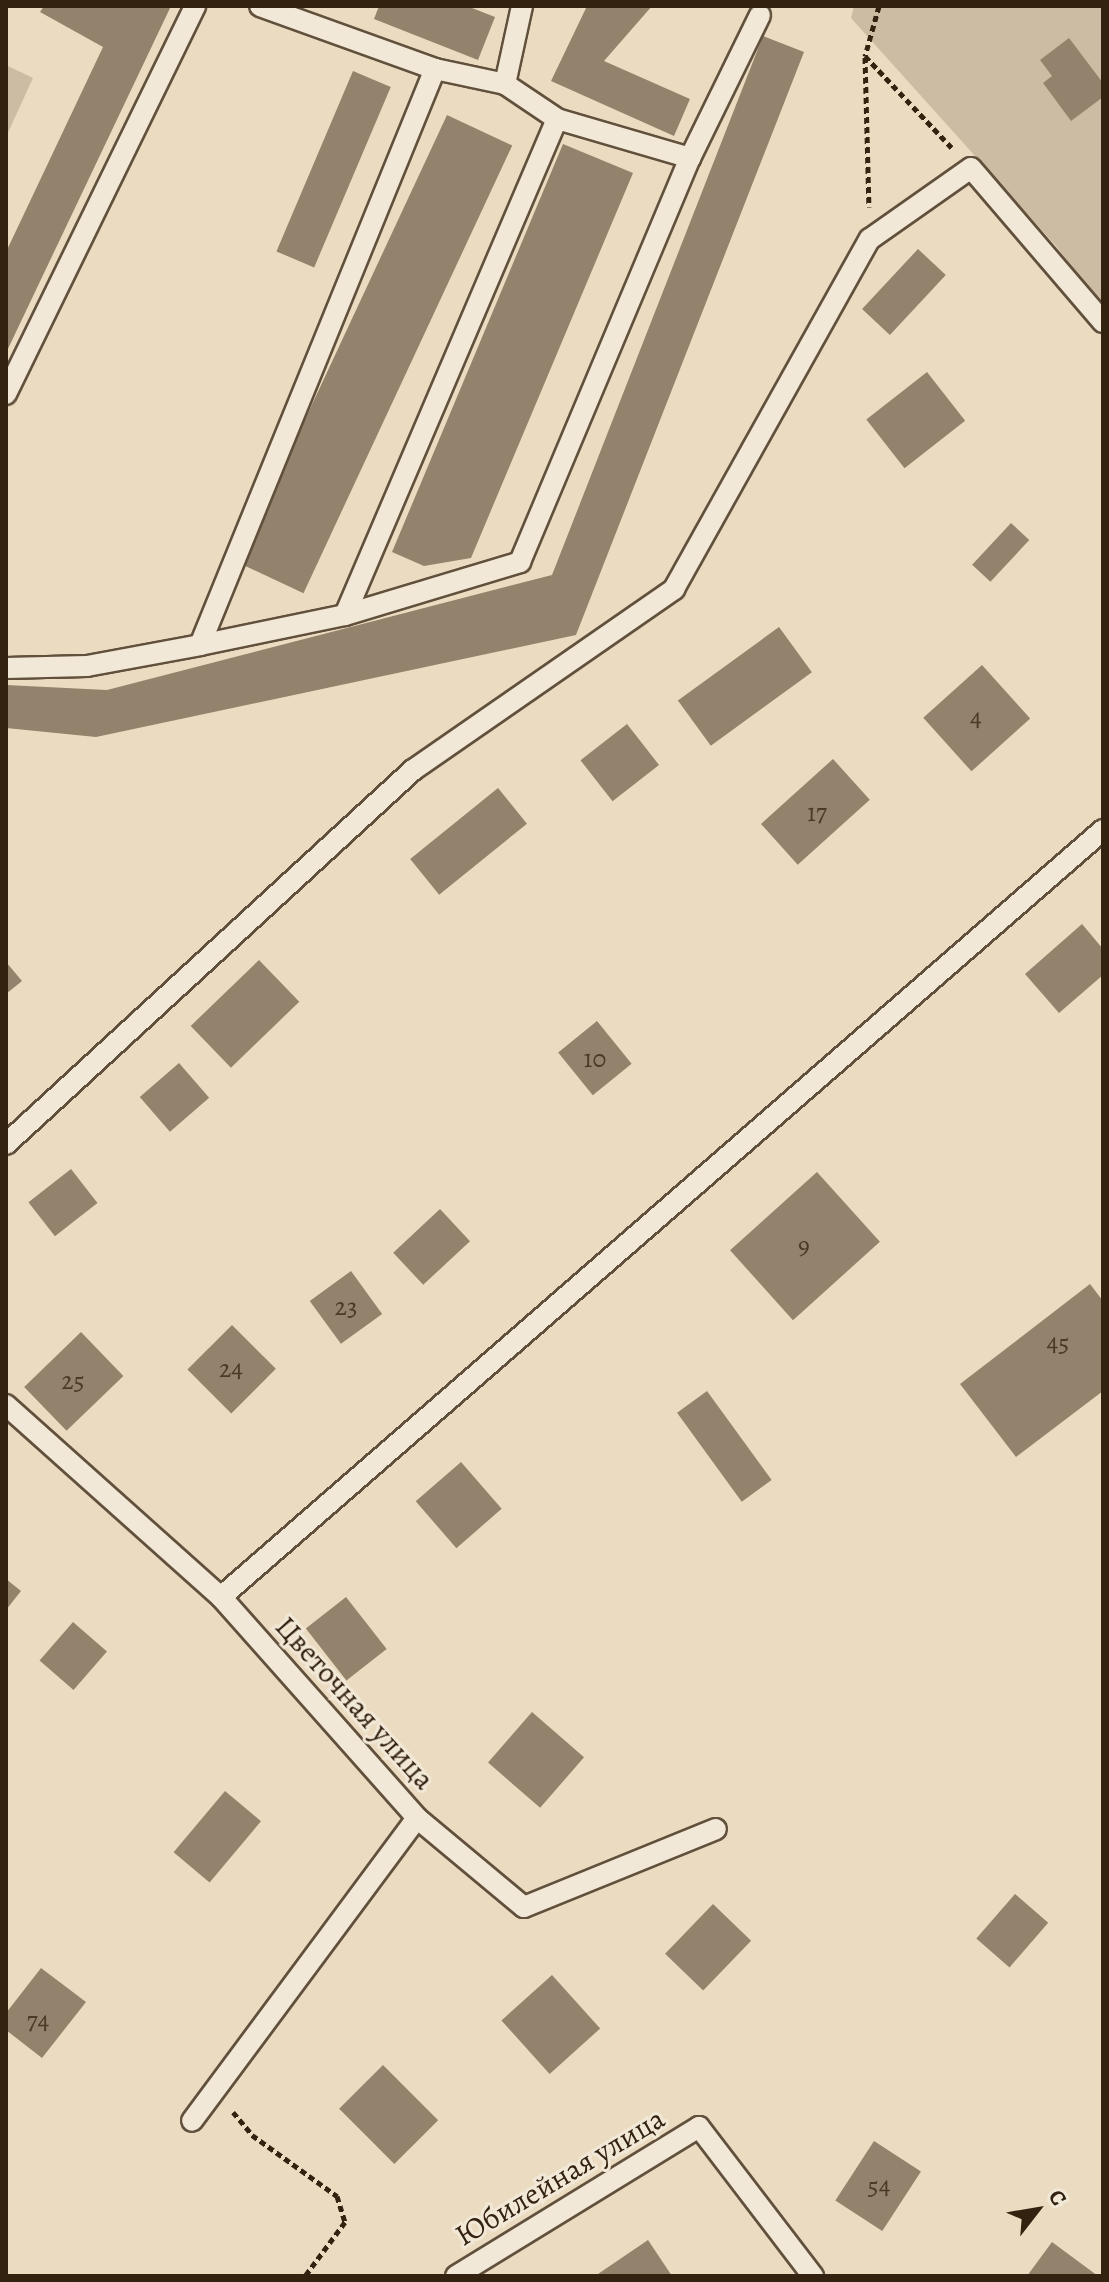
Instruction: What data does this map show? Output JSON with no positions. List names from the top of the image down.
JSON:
{
  "streets": {
    "lane": ["Цветочная улица", "Юбилейная улица"]
  },
  "house_numbers": [
    "4",
    "17",
    "10",
    "9",
    "23",
    "45",
    "24",
    "25",
    "74",
    "54"
  ],
  "north": "top right"
}
